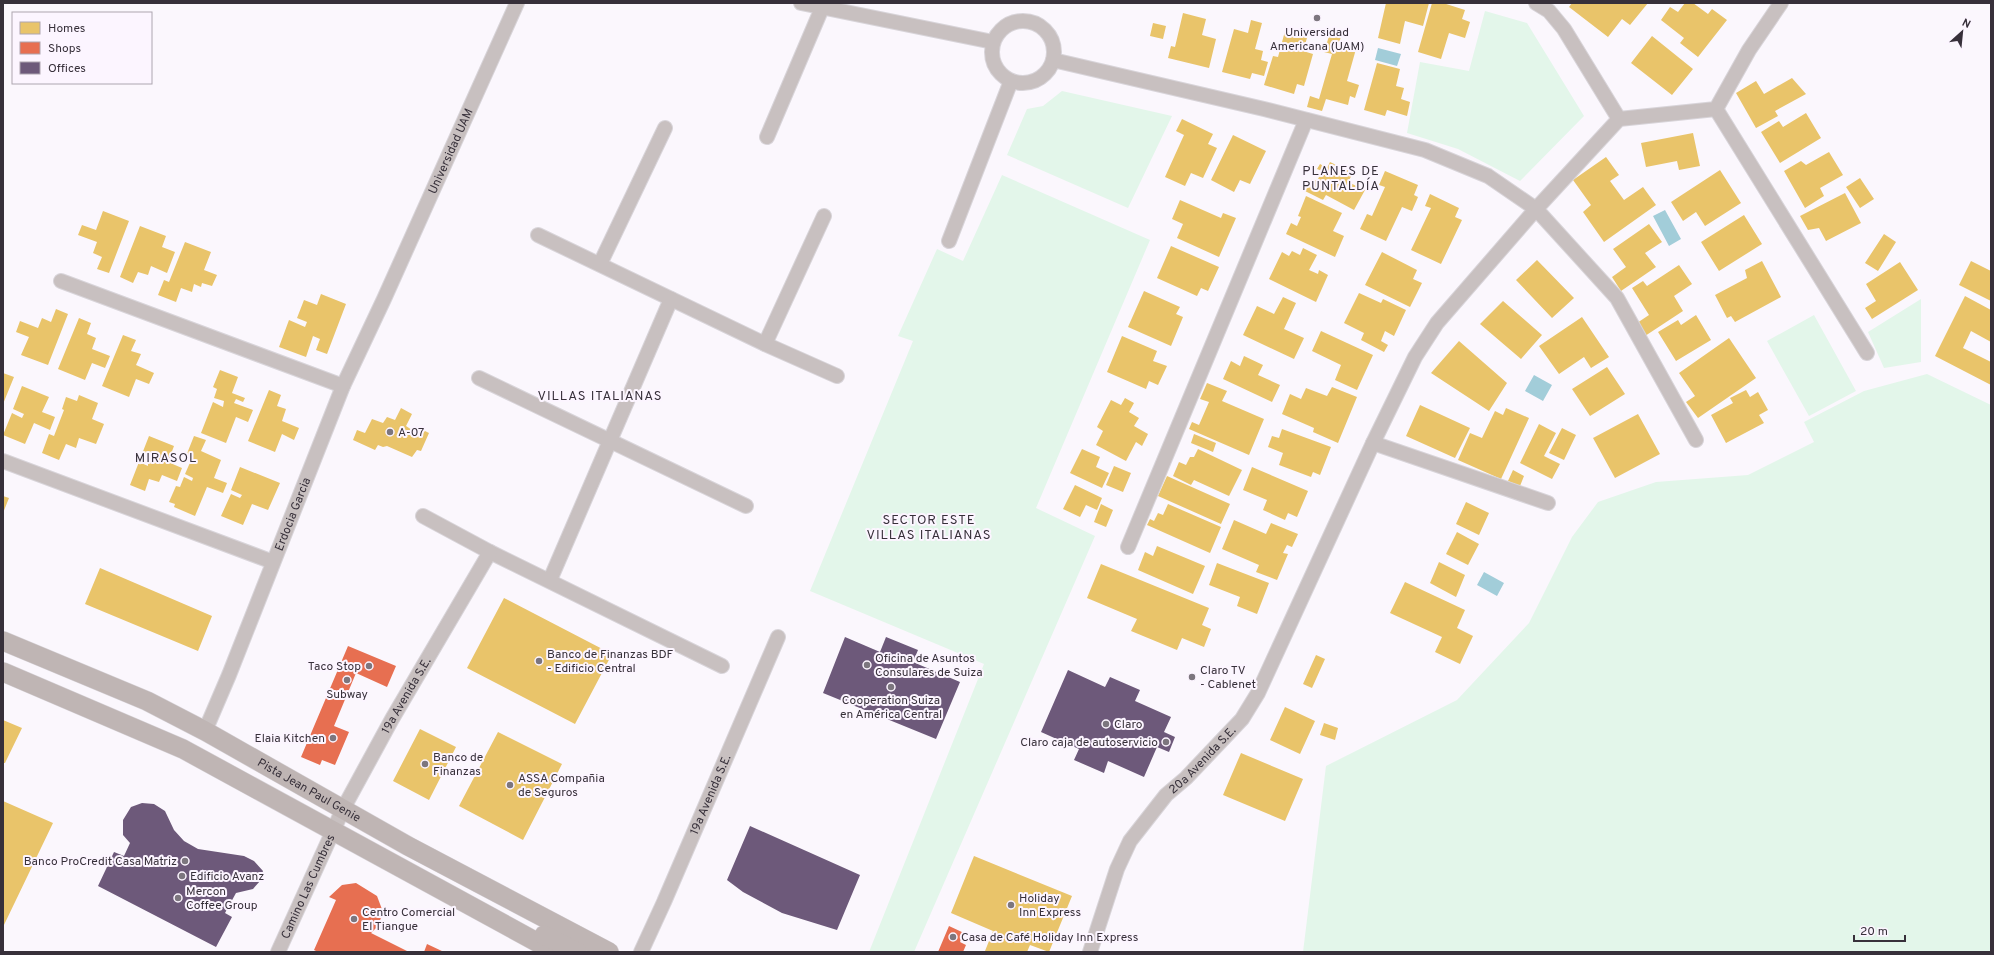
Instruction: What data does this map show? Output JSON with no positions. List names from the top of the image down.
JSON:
{
  "streets": {
    "main road": ["Pista Jean Paul Genie"],
    "street": [
      "Universidad UAM",
      "Erdocia Garcia",
      "19a Avenida S.E.",
      "20a Avenida S.E.",
      "Camino Las Cumbres"
    ]
  },
  "crossings": [
    ["Universidad UAM", "Erdocia Garcia"],
    ["Erdocia Garcia", "Pista Jean Paul Genie"],
    ["19a Avenida S.E.", "Pista Jean Paul Genie"],
    ["19a Avenida S.E.", "Camino Las Cumbres"],
    ["Pista Jean Paul Genie", "Camino Las Cumbres"]
  ],
  "districts": [
    "PLANES DE PUNTALDÍA",
    "VILLAS ITALIANAS",
    "MIRASOL",
    "SECTOR ESTE VILLAS ITALIANAS"
  ],
  "places": [
    "Universidad Americana (UAM)",
    "A-07",
    "Banco de Finanzas BDF - Edificio Central",
    "Oficina de Asuntos Consulares de Suiza",
    "Taco Stop",
    "Claro TV - Cablenet",
    "Subway",
    "Cooperation Suiza en América Central",
    "Claro",
    "Elaia Kitchen",
    "Claro caja de autoservicio",
    "Banco de Finanzas",
    "ASSA Compañia de Seguros",
    "Banco ProCredit Casa Matriz",
    "Edificio Avanz",
    "Mercon Coffee Group",
    "Holiday Inn Express",
    "Centro Comercial El Tiangue",
    "Casa de Café Holiday Inn Express"
  ],
  "legend": ["Homes", "Shops", "Offices"],
  "scale_bar": "20 m",
  "north": "top right"
}
